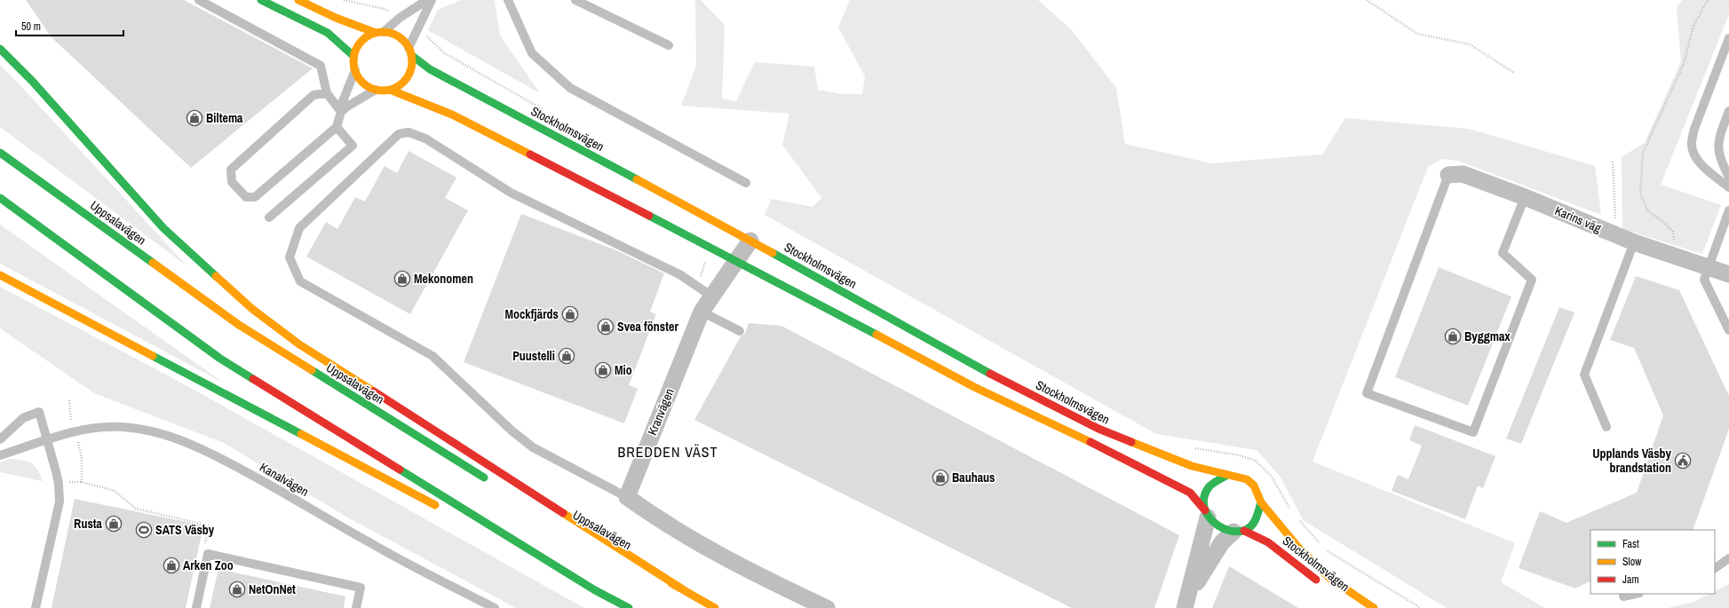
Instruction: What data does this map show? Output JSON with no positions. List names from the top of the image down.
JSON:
{
  "streets": {
    "main road": ["Stockholmsvägen", "Uppsalavägen"],
    "street": ["Karins väg", "Kranvägen"],
    "lane": ["Kanalvägen"]
  },
  "crossings": [
    ["Stockholmsvägen", "Kranvägen"]
  ],
  "districts": ["BREDDEN VÄST"],
  "places": {
    "shop": [
      "Biltema",
      "Mekonomen",
      "Mockfjärds",
      "Svea fönster",
      "Byggmax",
      "Puustelli",
      "Mio",
      "Bauhaus",
      "Rusta",
      "Arken Zoo",
      "NetOnNet"
    ],
    "public building": ["Upplands Väsby brandstation"],
    "sports": ["SATS Väsby"]
  },
  "legend": ["Fast", "Slow", "Jam"],
  "scale_bar": "50 m"
}
